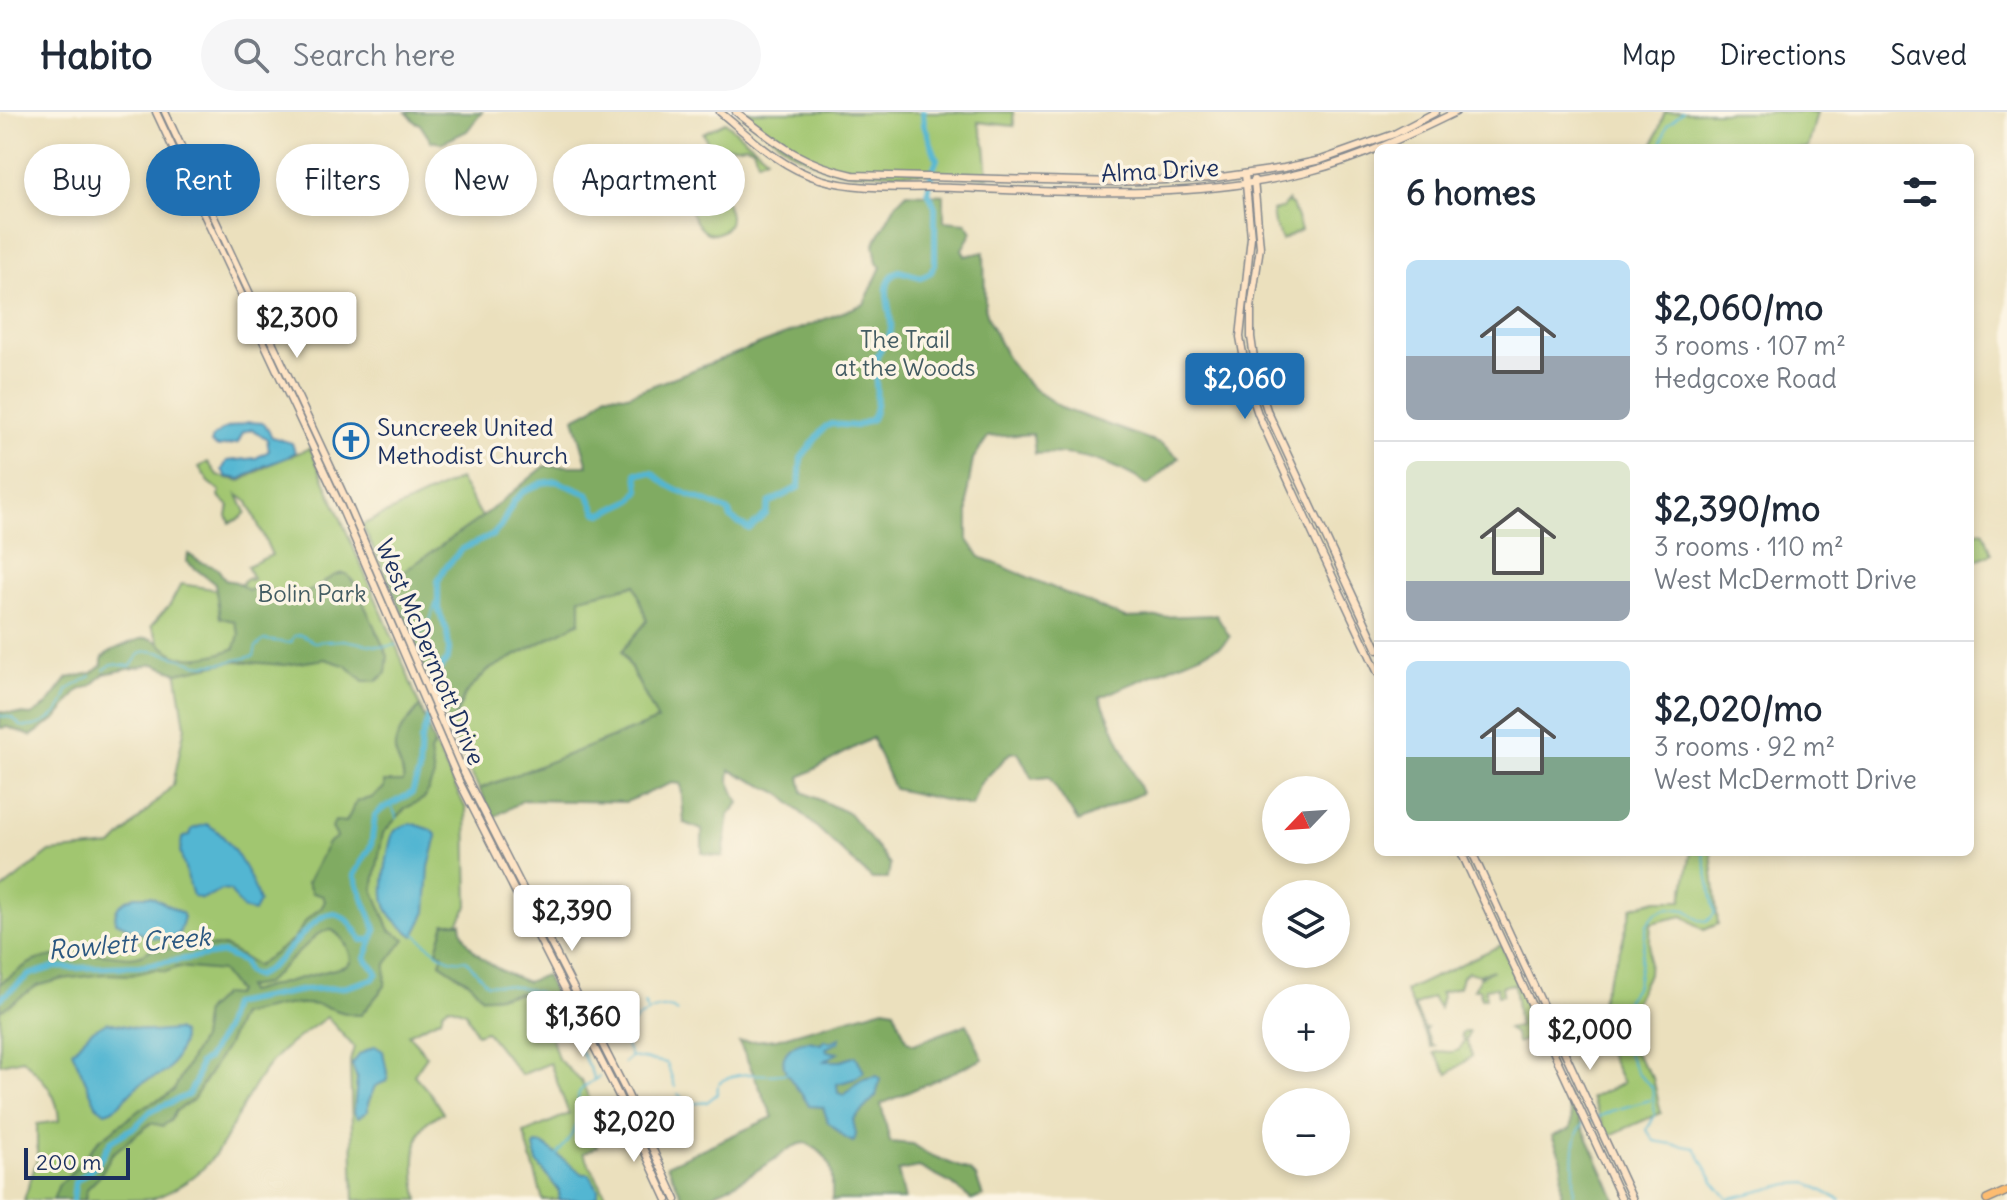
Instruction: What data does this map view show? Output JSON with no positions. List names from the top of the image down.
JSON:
{
  "streets": {
    "main road": ["Alma Drive", "West McDermott Drive"]
  },
  "water": ["Rowlett Creek"],
  "parks": ["The Trail at the Woods", "Bolin Park"],
  "places": {
    "church": ["Suncreek United Methodist Church"]
  },
  "scale_bar": "200 m",
  "north": "bottom left",
  "page": {
    "header": "Habito",
    "search": "Search here",
    "nav": ["Map", "Directions", "Saved"],
    "chip": [
      "Buy",
      "Rent",
      "Filters",
      "New",
      "Apartment"
    ],
    "heading": "6 homes",
    "list": [
      {
        "name": "$2,060/mo",
        "note": "3 rooms · 107 m² · Hedgcoxe Road"
      },
      {
        "name": "$2,390/mo",
        "note": "3 rooms · 110 m² · West McDermott Drive"
      },
      {
        "name": "$2,020/mo",
        "note": "3 rooms · 92 m² · West McDermott Drive"
      }
    ],
    "price": [
      "$2,300",
      "$2,060",
      "$2,390",
      "$1,360",
      "$2,000",
      "$2,020"
    ],
    "map_buttons": ["+", "−"],
    "scale": "200 m"
  }
}
